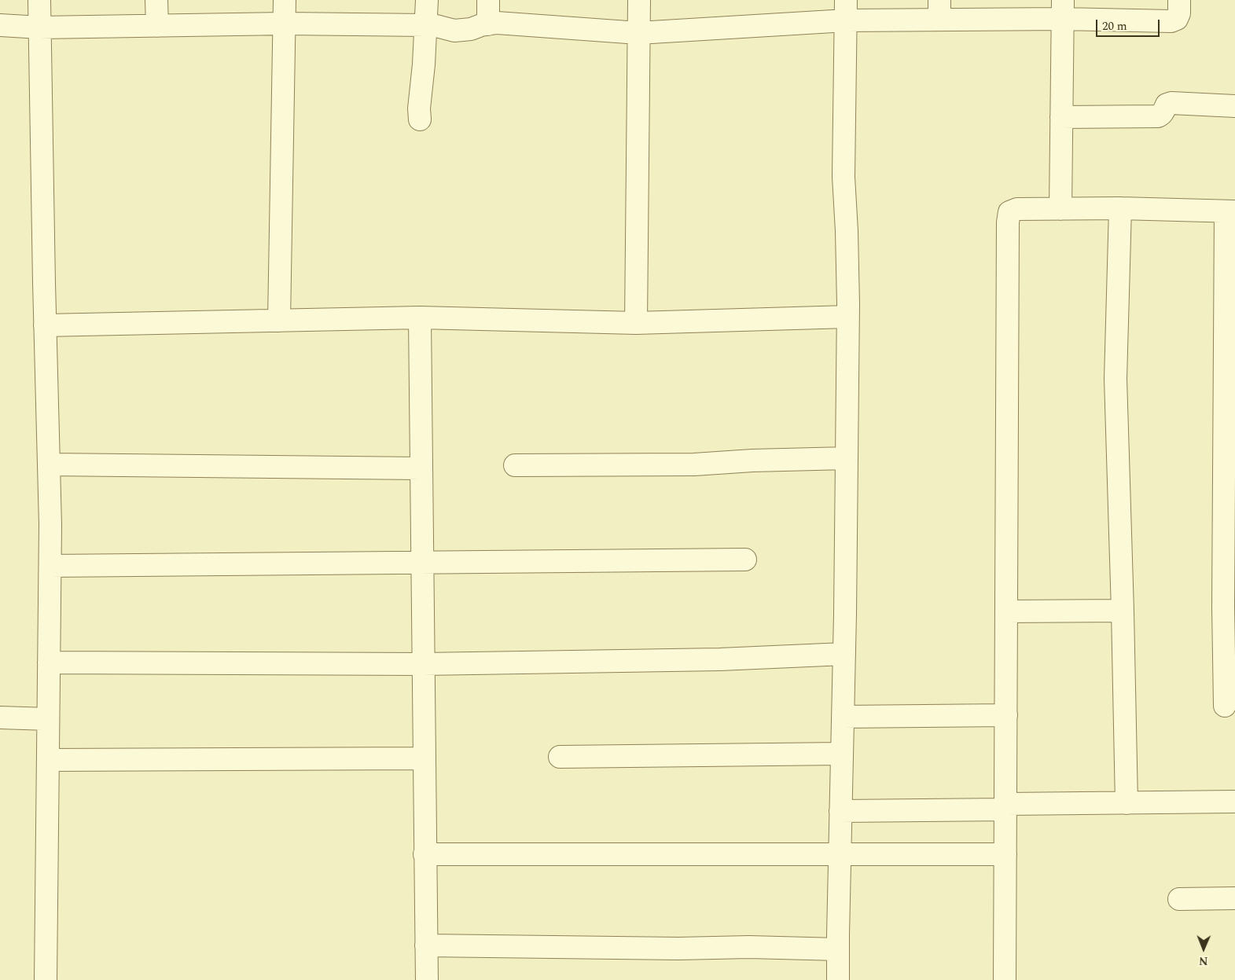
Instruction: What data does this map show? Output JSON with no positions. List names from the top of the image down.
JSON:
{
  "scale_bar": "20 m",
  "north": "bottom"
}
